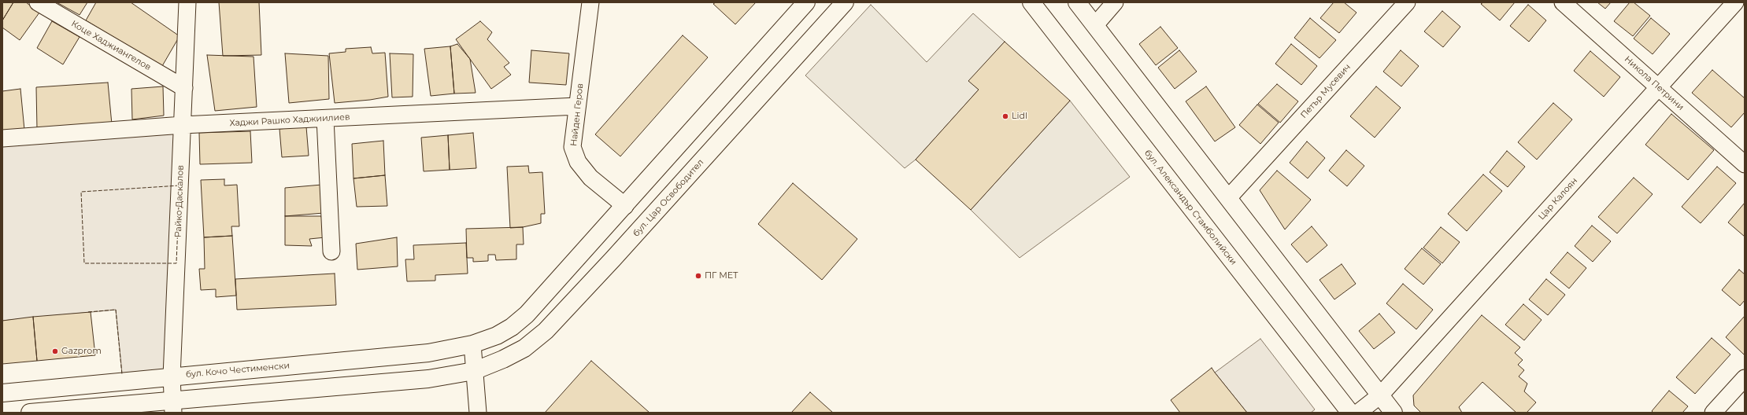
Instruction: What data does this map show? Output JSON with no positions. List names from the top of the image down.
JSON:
{
  "streets": {
    "street": [
      "Коце Хаджиангелов",
      "Никола Петрини",
      "Петър Мусевич",
      "Найден Геров",
      "Хаджи Рашко Хаджиилиев",
      "бул. Цар Освободител",
      "Цар Калоян",
      "Райко Даскалов",
      "бул. Александър Стамболийски",
      "бул. Кочо Честименски"
    ]
  },
  "crossings": [
    ["Коце Хаджиангелов", "Райко Даскалов"],
    ["Никола Петрини", "Цар Калоян"],
    ["Найден Геров", "Хаджи Рашко Хаджиилиев"],
    ["Хаджи Рашко Хаджиилиев", "Райко Даскалов"],
    ["Райко Даскалов", "бул. Кочо Честименски"]
  ],
  "places": ["Lidl", "ПГ МЕТ", "Gazprom"]
}
